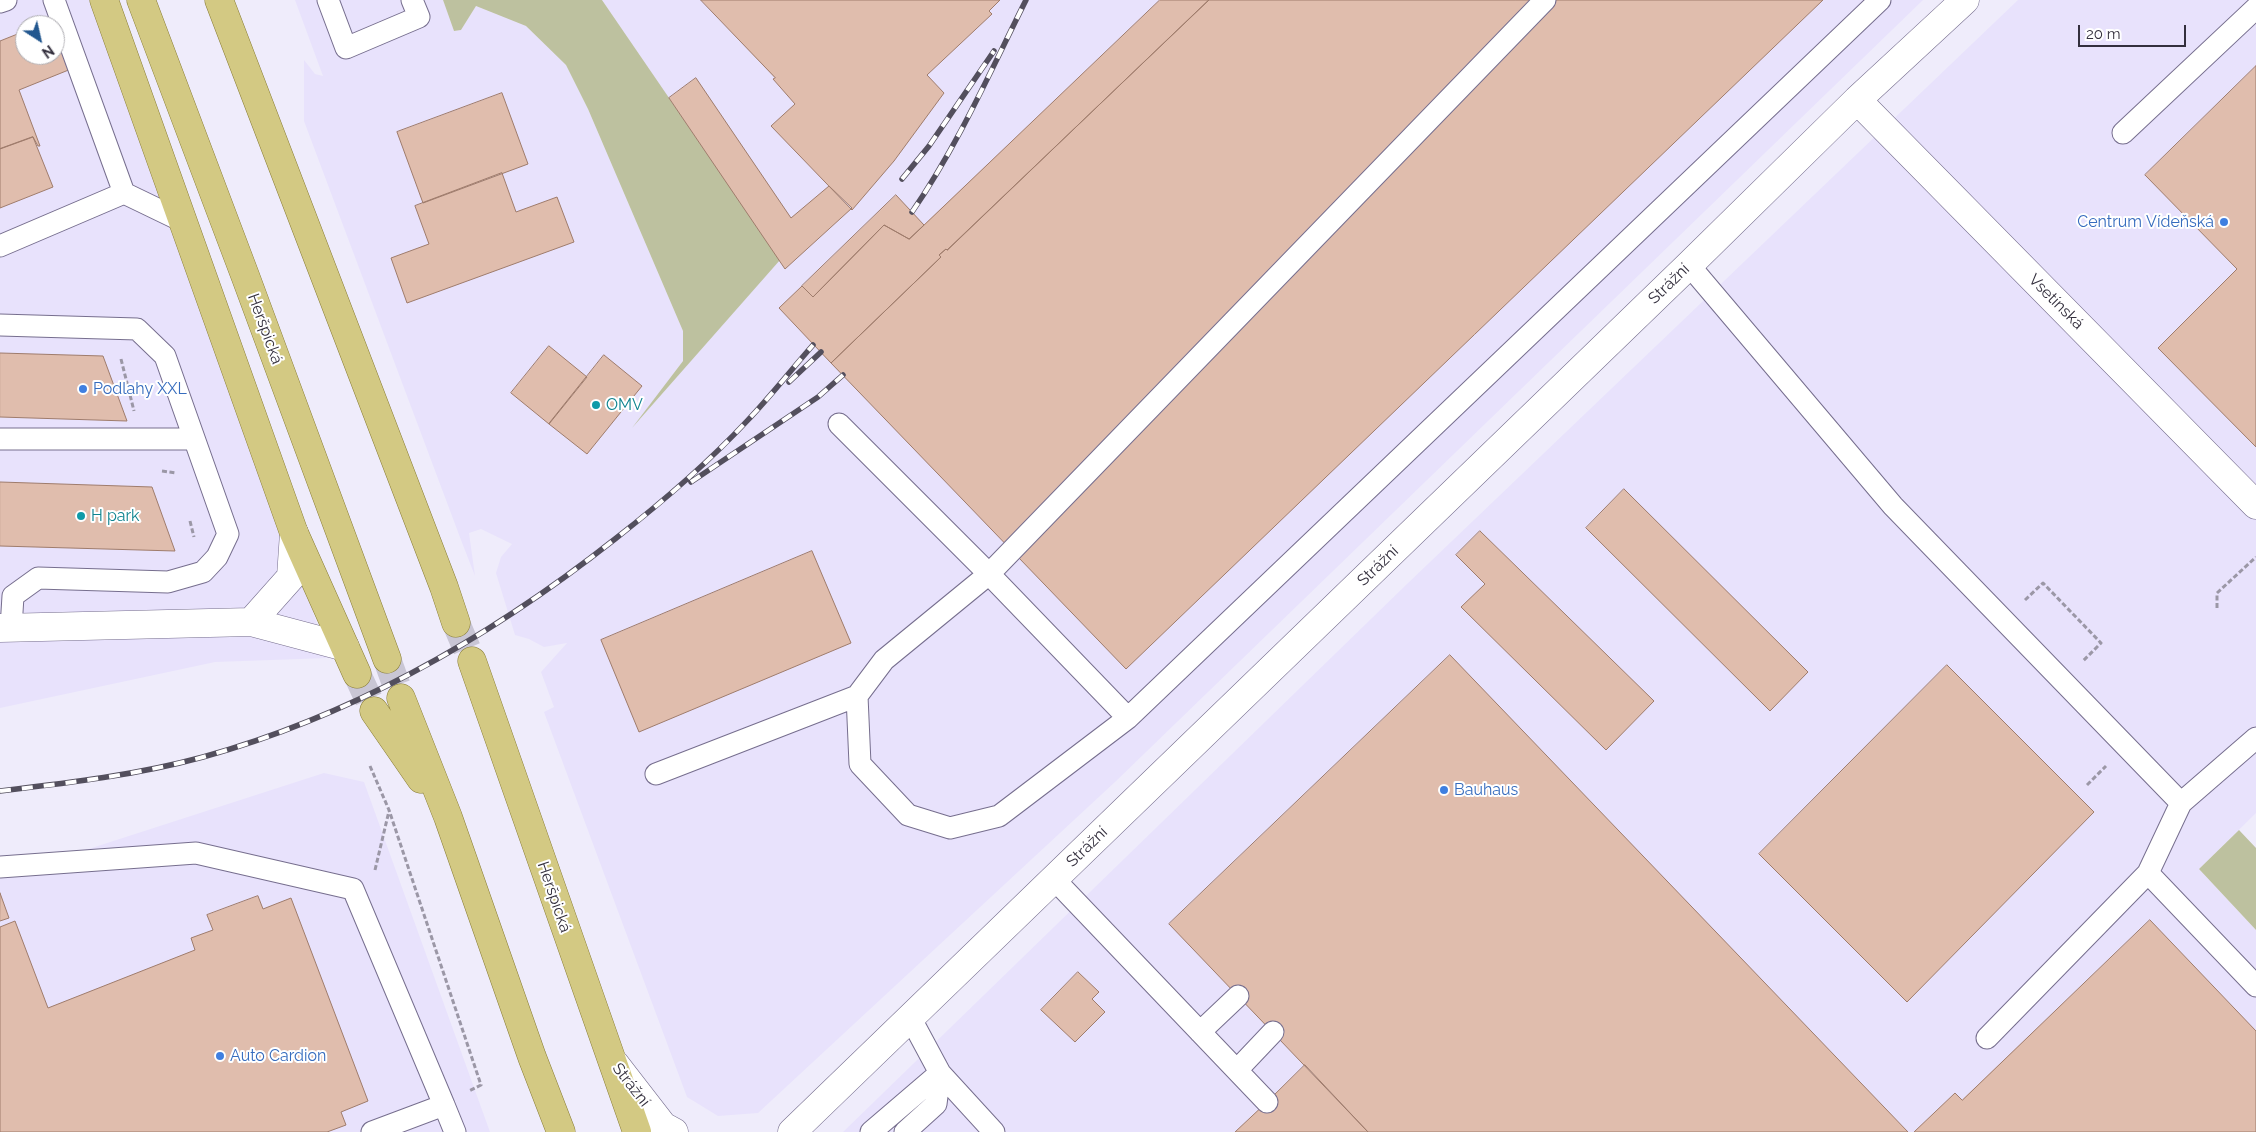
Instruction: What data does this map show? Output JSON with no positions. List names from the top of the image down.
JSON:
{
  "streets": {
    "main road": ["Heršpická"],
    "street": ["Strážní", "Vsetínská"]
  },
  "crossings": [
    ["Strážní", "Vsetínská"],
    ["Strážní", "Heršpická"]
  ],
  "places": [
    "Centrum Vídeňská",
    "Podlahy XXL",
    "OMV",
    "H park",
    "Bauhaus",
    "Auto Cardion"
  ],
  "scale_bar": "20 m",
  "north": "bottom right"
}
